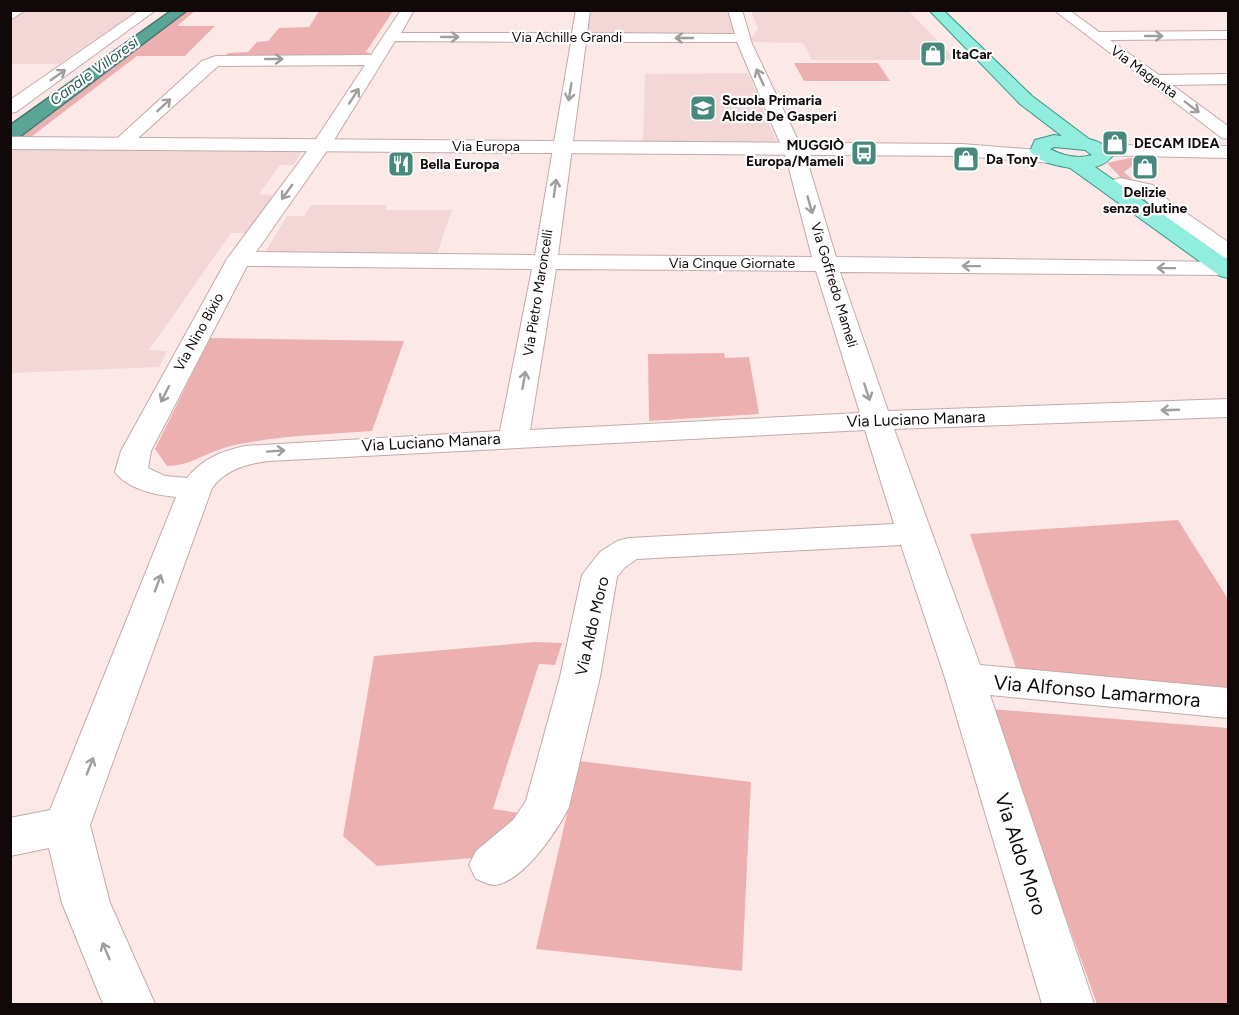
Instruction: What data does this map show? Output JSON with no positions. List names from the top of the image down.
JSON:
{
  "streets": {
    "street": [
      "Via Achille Grandi",
      "Via Magenta",
      "Via Europa",
      "Via Cinque Giornate",
      "Via Goffredo Mameli",
      "Via Pietro Maroncelli",
      "Via Nino Bixio",
      "Via Luciano Manara",
      "Via Aldo Moro",
      "Via Alfonso Lamarmora"
    ]
  },
  "crossings": [
    ["Via Achille Grandi", "Via Goffredo Mameli"],
    ["Via Achille Grandi", "Via Pietro Maroncelli"],
    ["Via Achille Grandi", "Via Nino Bixio"],
    ["Via Europa", "Via Goffredo Mameli"],
    ["Via Europa", "Via Pietro Maroncelli"],
    ["Via Europa", "Via Nino Bixio"],
    ["Via Cinque Giornate", "Via Goffredo Mameli"],
    ["Via Cinque Giornate", "Via Pietro Maroncelli"],
    ["Via Cinque Giornate", "Via Nino Bixio"],
    ["Via Goffredo Mameli", "Via Luciano Manara"],
    ["Via Goffredo Mameli", "Via Aldo Moro"],
    ["Via Pietro Maroncelli", "Via Luciano Manara"],
    ["Via Nino Bixio", "Via Luciano Manara"],
    ["Via Luciano Manara", "Via Aldo Moro"],
    ["Via Aldo Moro", "Via Alfonso Lamarmora"]
  ],
  "water": ["Canale Villoresi"],
  "places": {
    "shop": [
      "ItaCar",
      "DECAM IDEA",
      "Da Tony",
      "Delizie senza glutine"
    ],
    "school or university": ["Scuola Primaria Alcide De Gasperi"],
    "bus stop": ["MUGGIÒ Europa/Mameli"],
    "restaurant": ["Bella Europa"]
  }
}
